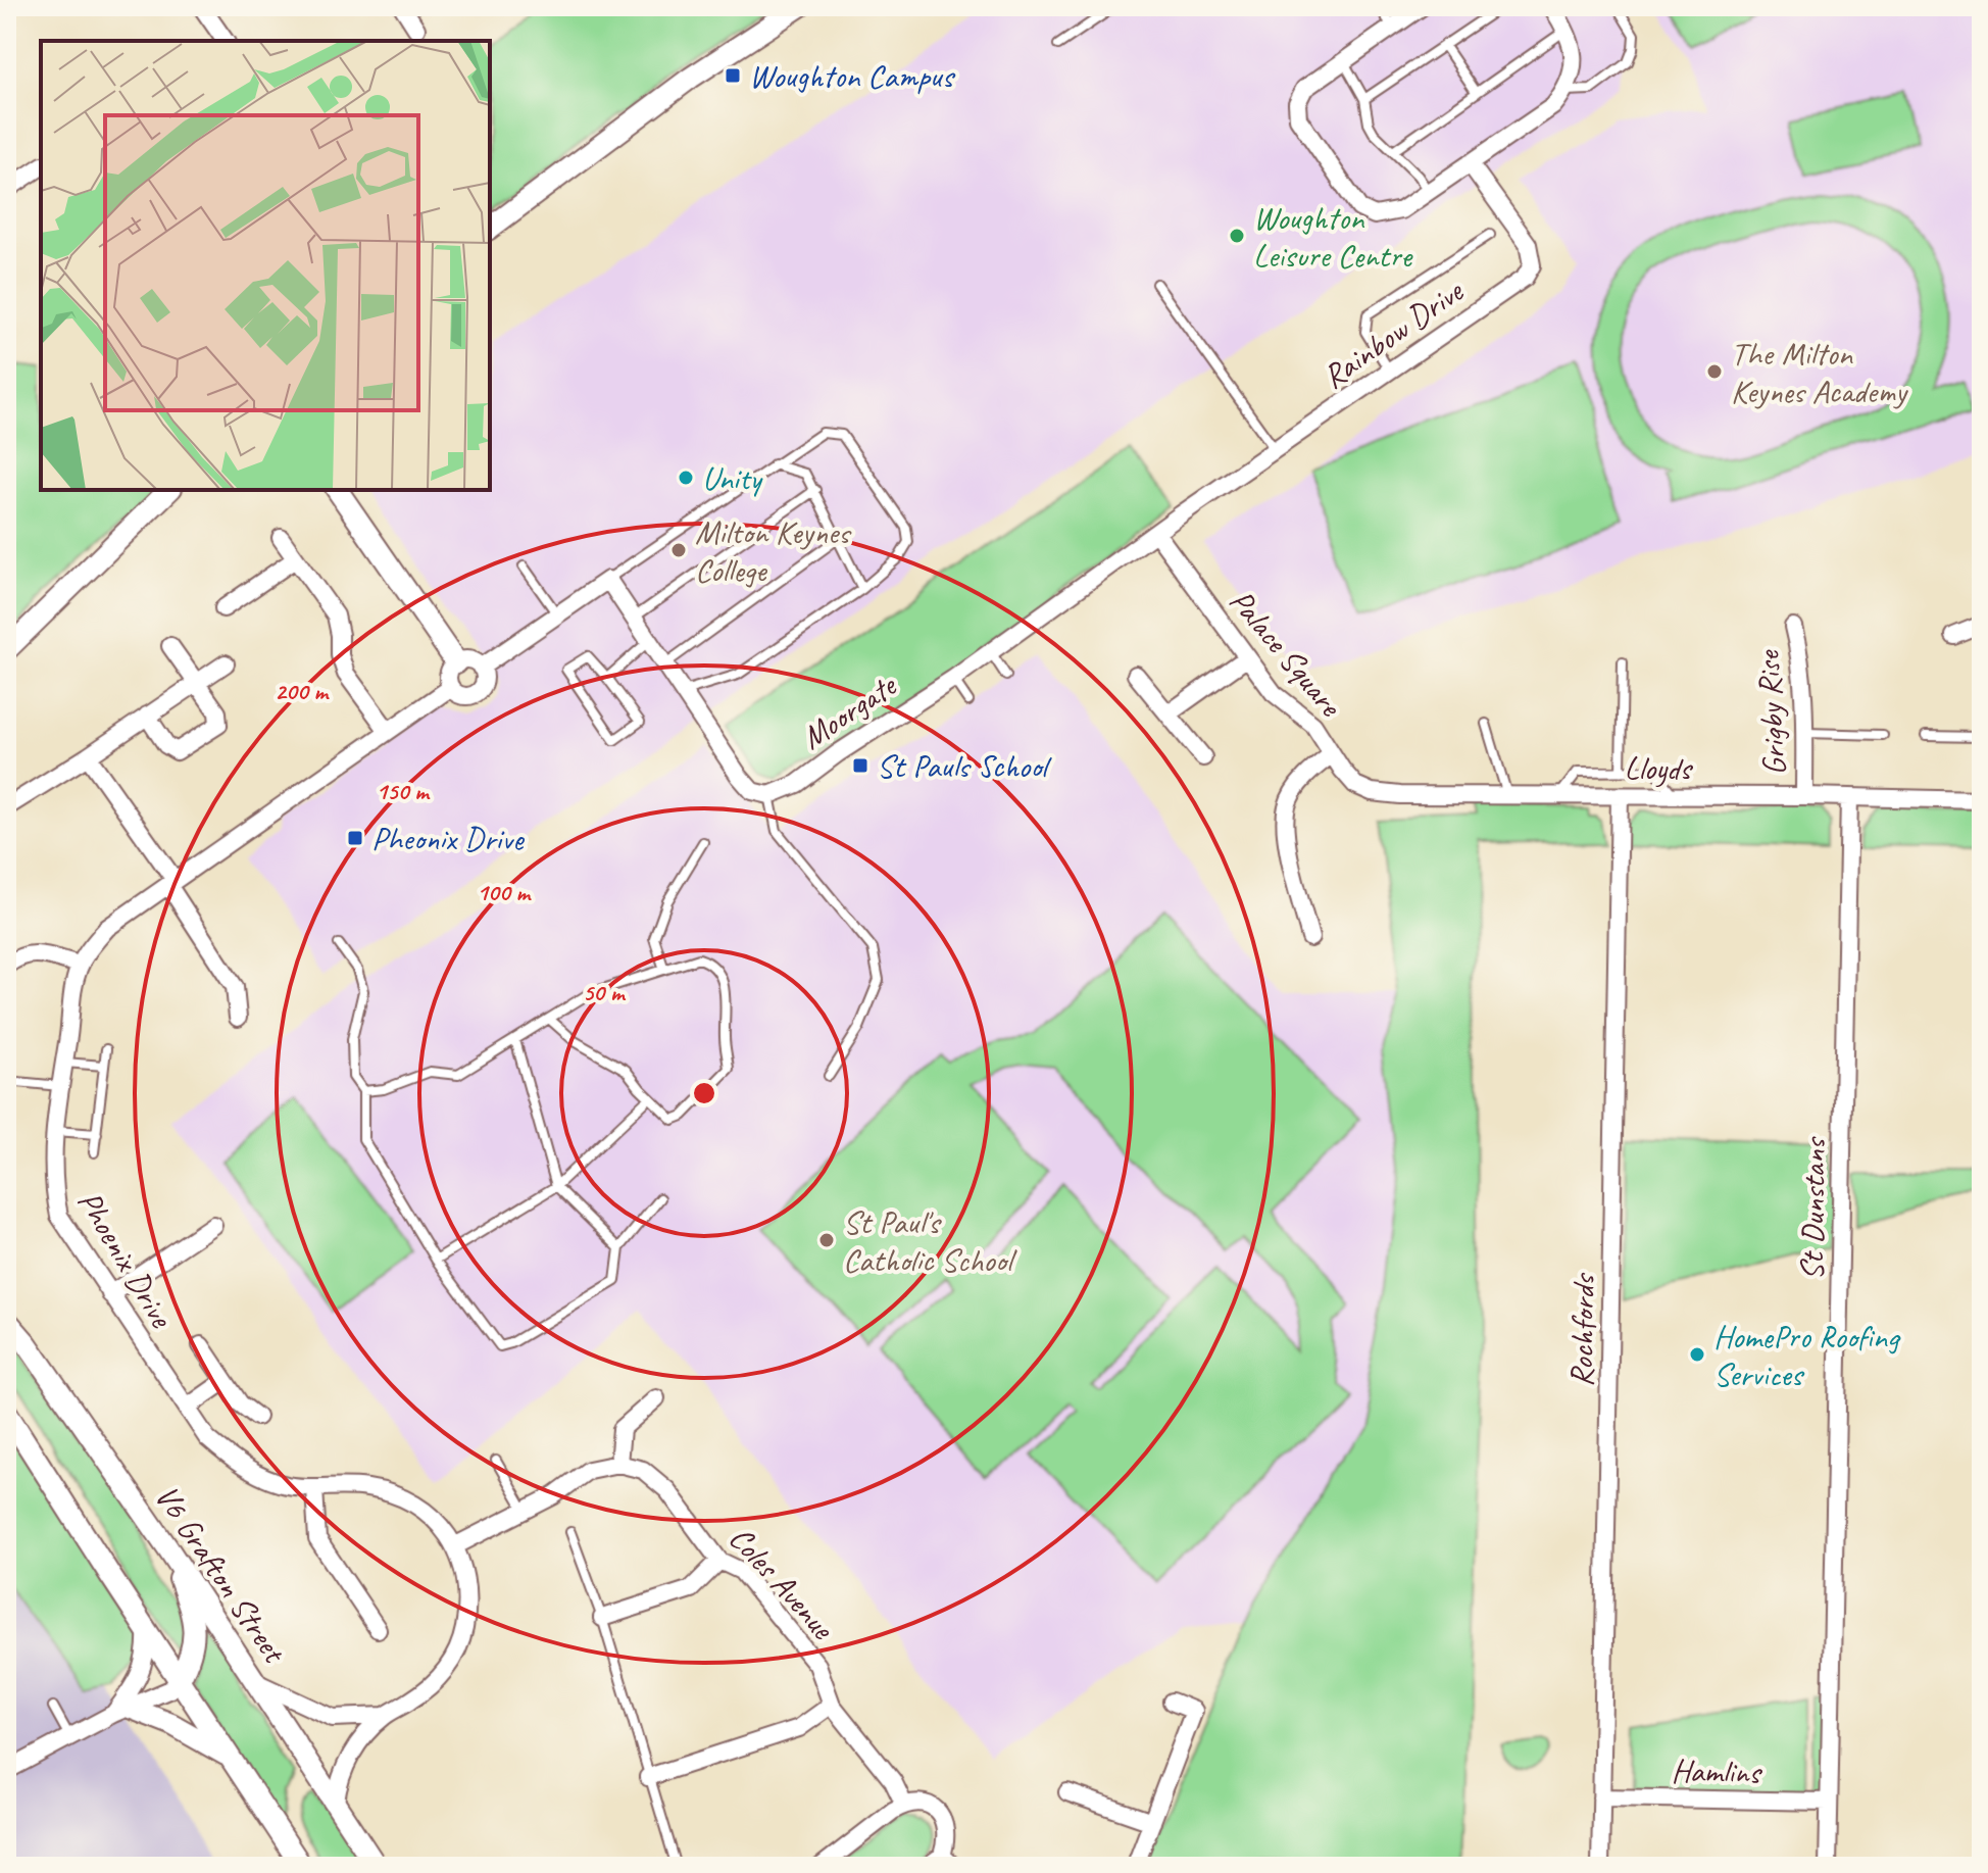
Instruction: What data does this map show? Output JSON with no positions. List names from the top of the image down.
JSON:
{
  "streets": {
    "street": [
      "Rainbow Drive",
      "Palace Square",
      "Moorgate",
      "Grigby Rise",
      "Lloyds",
      "St Dunstans",
      "Phoenix Drive",
      "Rochfords",
      "V6 Grafton Street",
      "Coles Avenue",
      "Hamlins"
    ]
  },
  "crossings": [
    ["Rainbow Drive", "Moorgate"],
    ["Palace Square", "Moorgate"],
    ["Palace Square", "Lloyds"],
    ["Grigby Rise", "Lloyds"],
    ["Lloyds", "St Dunstans"],
    ["Lloyds", "Rochfords"],
    ["St Dunstans", "Hamlins"],
    ["Rochfords", "Hamlins"]
  ],
  "places": {
    "transit": ["Woughton Campus", "St Pauls School", "Pheonix Drive"],
    "other": [
      "Woughton Leisure Centre",
      "The Milton Keynes Academy",
      "Unity",
      "Milton Keynes College",
      "St Paul's Catholic School",
      "HomePro Roofing Services"
    ]
  },
  "rings": [
    "200 m",
    "150 m",
    "100 m",
    "50 m"
  ]
}
